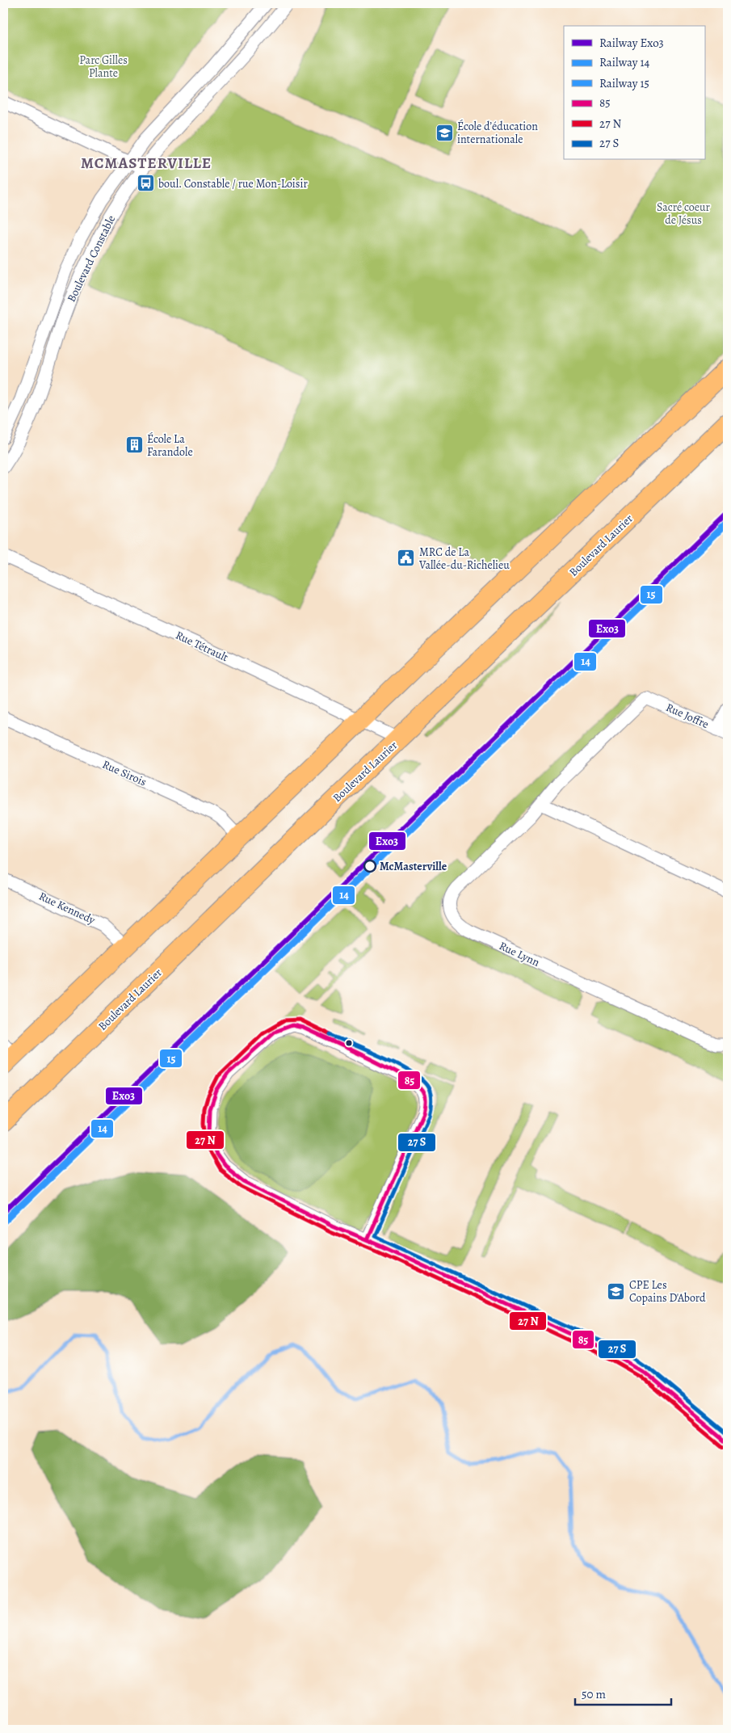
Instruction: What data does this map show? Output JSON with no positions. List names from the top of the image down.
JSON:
{
  "streets": {
    "main road": ["Boulevard Laurier"],
    "street": [
      "Boulevard Constable",
      "Rue Tétrault",
      "Rue Joffre",
      "Rue Sirois",
      "Rue Kennedy",
      "Rue Lynn"
    ]
  },
  "crossings": [
    ["Boulevard Laurier", "Rue Tétrault"],
    ["Rue Joffre", "Rue Lynn"]
  ],
  "districts": ["MCMASTERVILLE"],
  "parks": ["Parc Gilles Plante", "Sacré coeur de Jésus"],
  "places": {
    "school or university": ["École d’éducation internationale", "CPE Les Copains D'Abord"],
    "bus stop": ["boul. Constable / rue Mon-Loisir"],
    "building": ["École La Farandole"],
    "public building": ["MRC de La Vallée-du-Richelieu"],
    "other": ["McMasterville"]
  },
  "lines": [
    "rail line Exo3",
    "rail line 15",
    "rail line 14",
    "transit line 85"
  ],
  "legend": [
    "Railway Exo3",
    "Railway 14",
    "Railway 15",
    "85",
    "27 N",
    "27 S"
  ],
  "scale_bar": "50 m"
}
